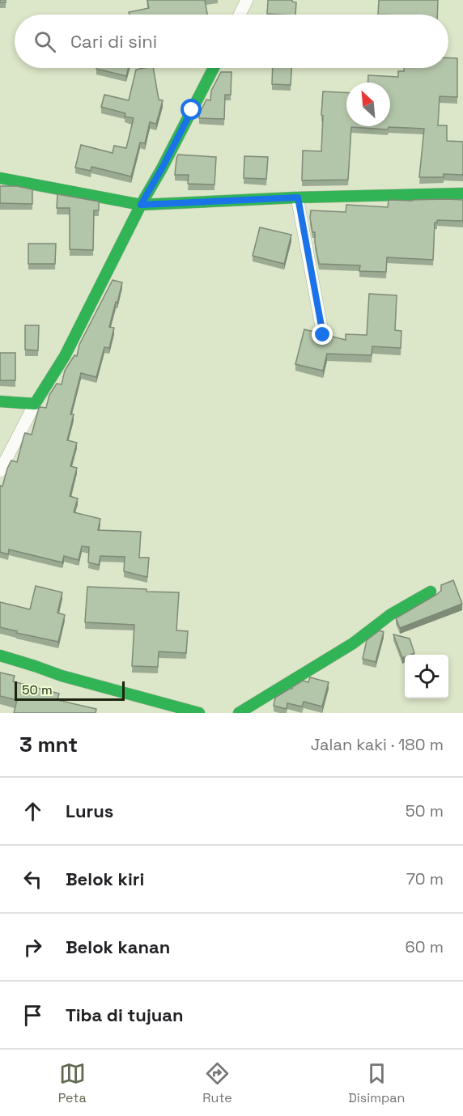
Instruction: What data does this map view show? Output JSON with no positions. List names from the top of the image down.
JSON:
{
  "scale_bar": "50 m",
  "north": "top left",
  "page": {
    "search": "Cari di sini",
    "scale": "50 m",
    "heading": ["3 mnt", "Jalan kaki · 180 m"],
    "list": [
      ["Lurus", "50 m"],
      ["Belok kiri", "70 m"],
      ["Belok kanan", "60 m"],
      "Tiba di tujuan"
    ],
    "nav": ["Peta", "Rute", "Disimpan"]
  }
}
